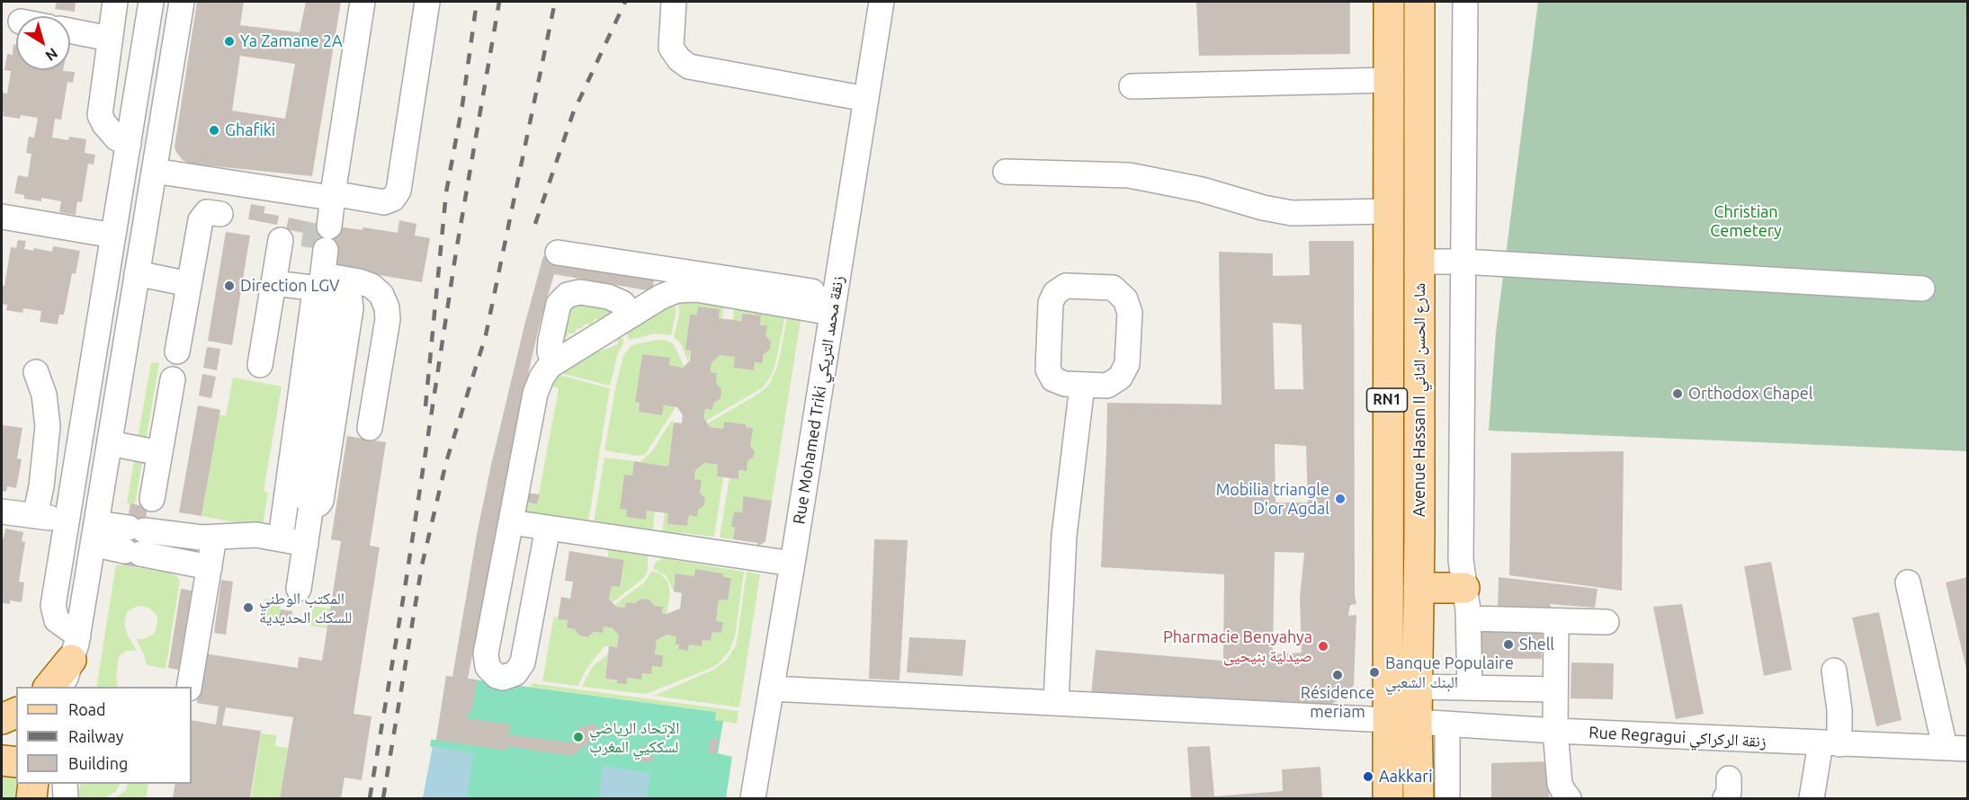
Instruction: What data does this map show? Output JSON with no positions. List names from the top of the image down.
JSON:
{
  "streets": {
    "main road": ["RN1", "Avenue Hassan II شارع الحسن الثاني"],
    "street": ["Rue Mohamed Triki زنقة محمد التريكي", "Rue Regragui زنقة الركراكي"]
  },
  "crossings": [
    ["Rue Mohamed Triki زنقة محمد التريكي", "Rue Regragui زنقة الركراكي"],
    ["Avenue Hassan II شارع الحسن الثاني", "Rue Regragui زنقة الركراكي"]
  ],
  "parks": ["Christian Cemetery"],
  "places": [
    "Ya Zamane 2A",
    "Ghafiki",
    "Direction LGV",
    "Orthodox Chapel",
    "Mobilia triangle D'or Agdal",
    "المكتب الوطني للسكك الحديدية",
    "Shell",
    "Pharmacie Benyahya صيدلية بنيحيى",
    "Banque Populaire البنك الشعبي",
    "Résidence meriam",
    "الإتحاد الرياضي لسككيي المغرب",
    "Aakkari"
  ],
  "legend": ["Road", "Railway", "Building"],
  "north": "bottom right"
}
